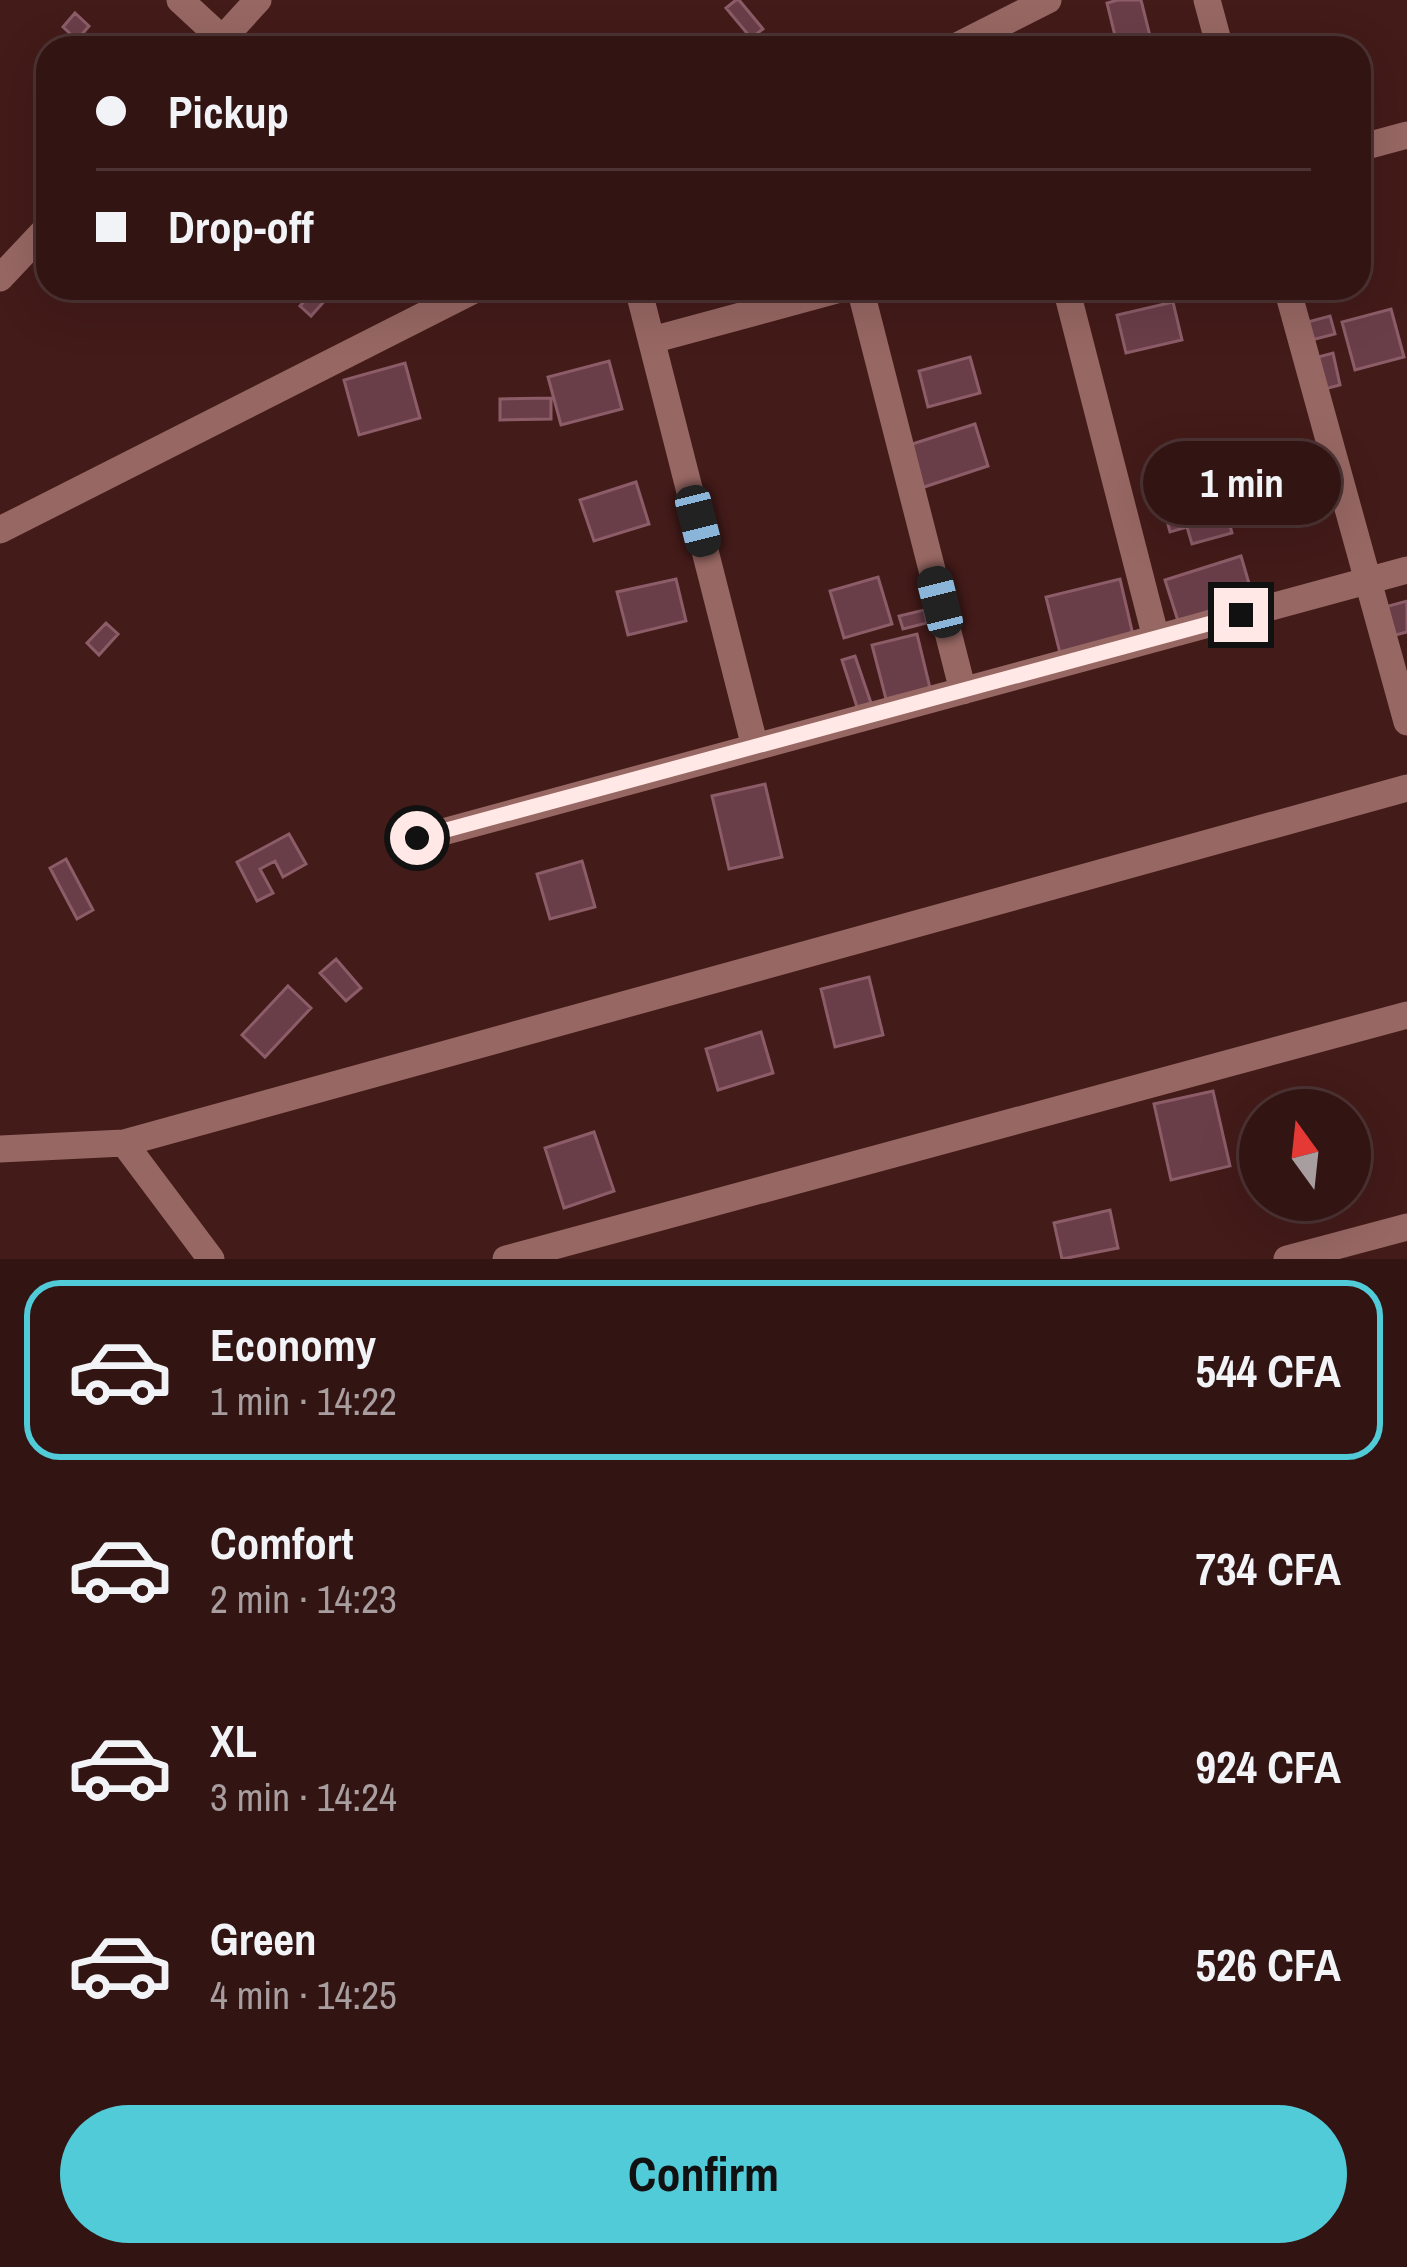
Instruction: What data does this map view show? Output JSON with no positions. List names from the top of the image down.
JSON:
{
  "north": "top",
  "page": {
    "banner": ["Pickup", "Drop-off"],
    "bubble": "1 min",
    "list": [
      {
        "name": "Economy",
        "note": "1 min · 14:22",
        "value": "544 CFA"
      },
      {
        "name": "Comfort",
        "note": "2 min · 14:23",
        "value": "734 CFA"
      },
      {
        "name": "XL",
        "note": "3 min · 14:24",
        "value": "924 CFA"
      },
      {
        "name": "Green",
        "note": "4 min · 14:25",
        "value": "526 CFA"
      }
    ],
    "buttons": "Confirm"
  }
}
